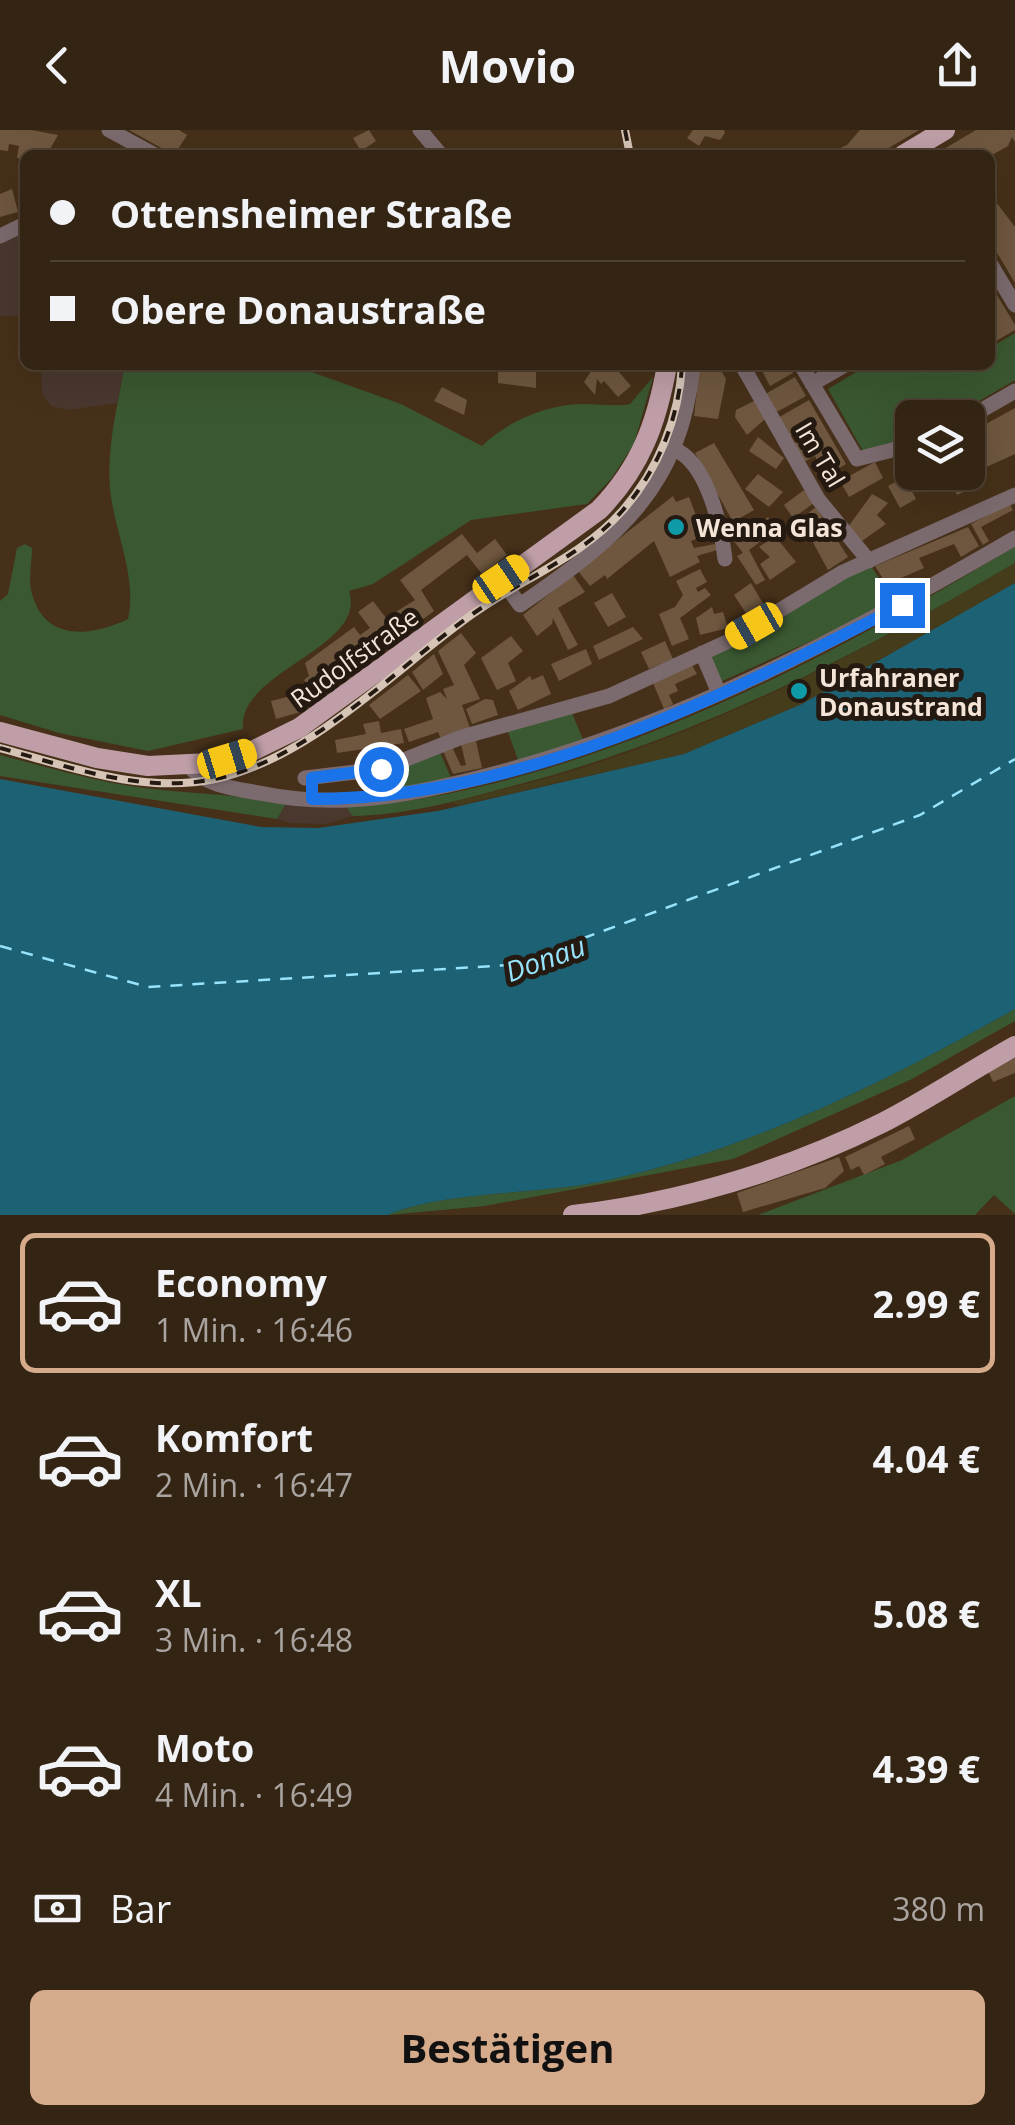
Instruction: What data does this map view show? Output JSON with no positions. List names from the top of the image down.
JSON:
{
  "streets": {
    "main road": ["Rudolfstraße"],
    "street": ["Im Tal"]
  },
  "water": ["Donau"],
  "places": ["Wenna Glas", "Urfahraner Donaustrand"],
  "page": {
    "header": "Movio",
    "banner": ["Ottensheimer Straße", "Obere Donaustraße"],
    "list": [
      {
        "name": "Economy",
        "note": "1 Min. · 16:46",
        "value": "2.99 €"
      },
      {
        "name": "Komfort",
        "note": "2 Min. · 16:47",
        "value": "4.04 €"
      },
      {
        "name": "XL",
        "note": "3 Min. · 16:48",
        "value": "5.08 €"
      },
      {
        "name": "Moto",
        "note": "4 Min. · 16:49",
        "value": "4.39 €"
      }
    ],
    "pay": ["Bar", "380 m"],
    "buttons": "Bestätigen"
  }
}
